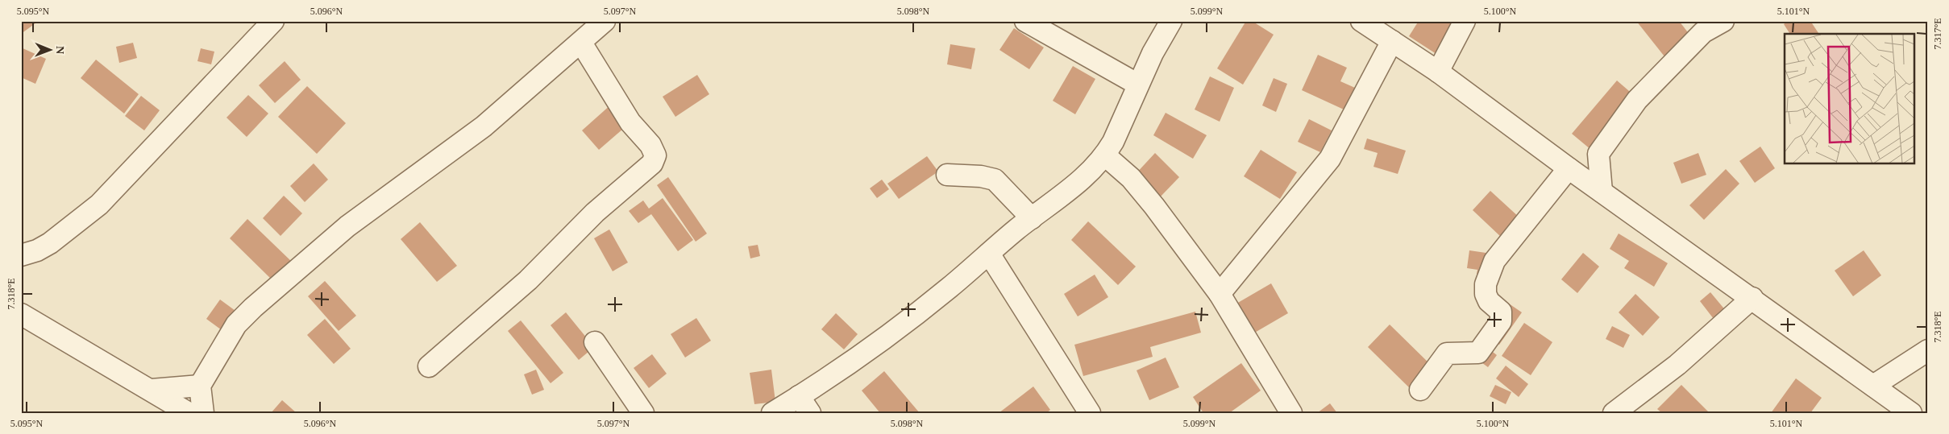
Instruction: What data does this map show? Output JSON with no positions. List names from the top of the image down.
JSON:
{
  "north": "right",
  "coordinates": [
    "5.095°N",
    "5.096°N",
    "5.097°N",
    "5.098°N",
    "5.099°N",
    "5.100°N",
    "5.101°N",
    "7.317°E",
    "7.318°E"
  ]
}
